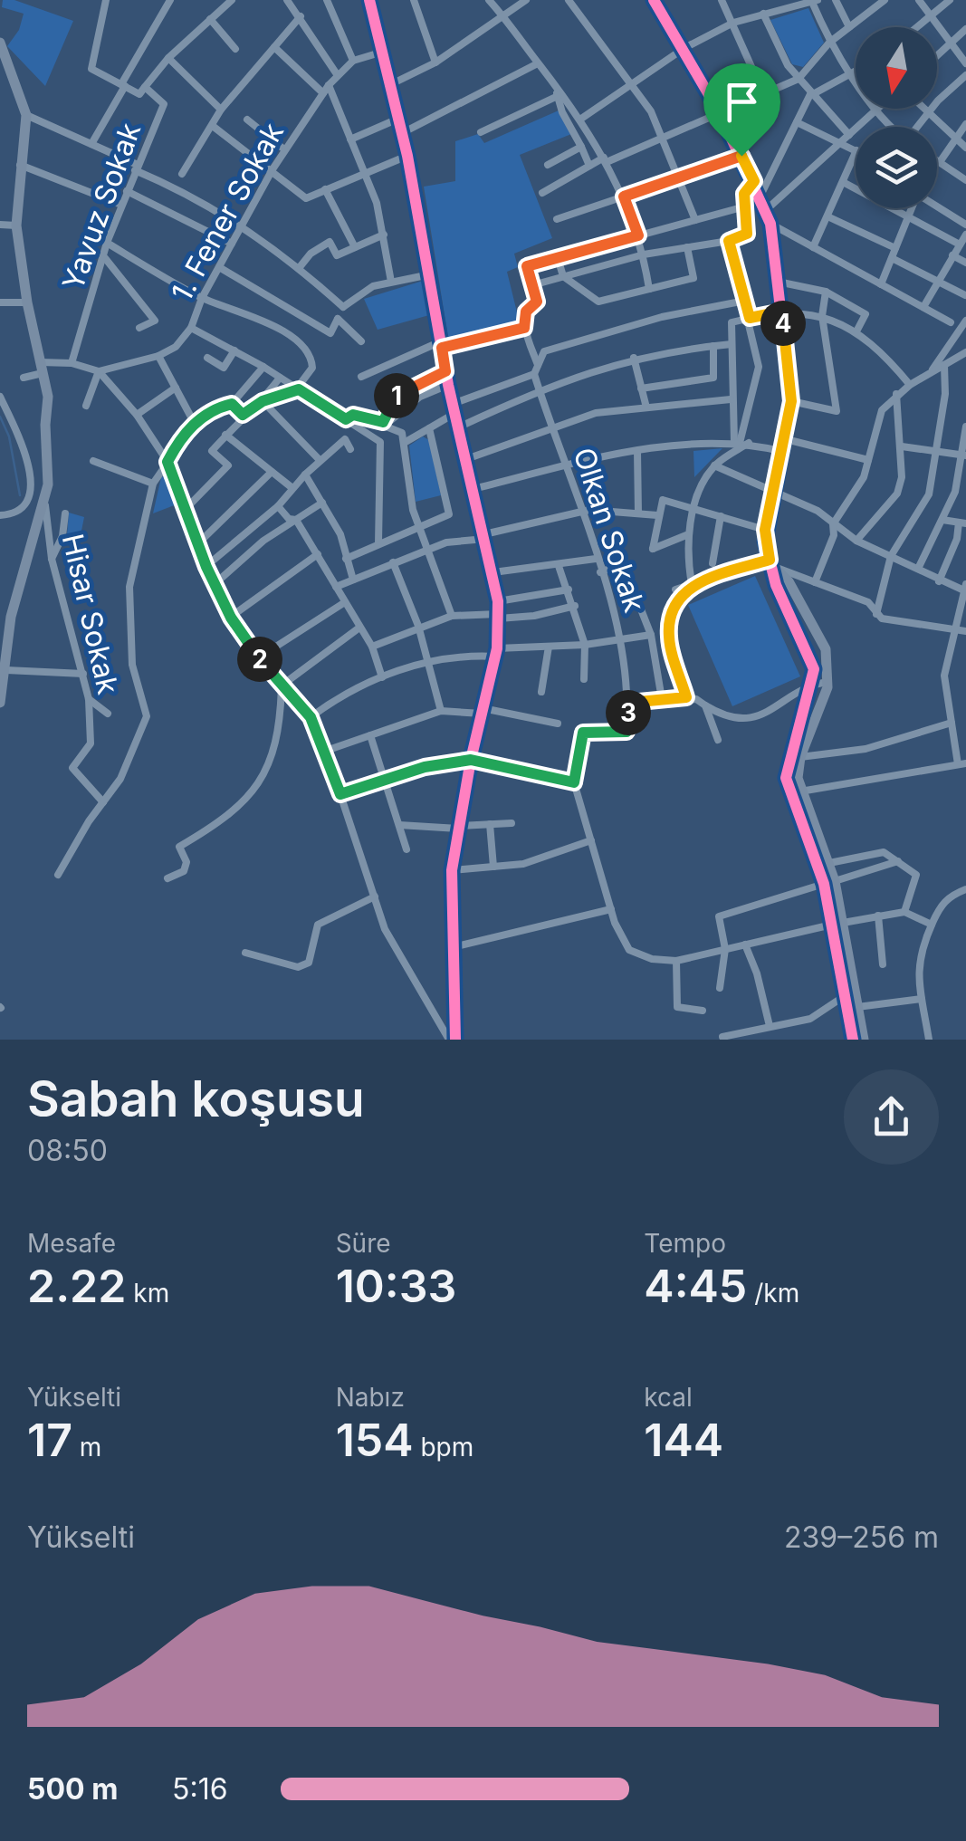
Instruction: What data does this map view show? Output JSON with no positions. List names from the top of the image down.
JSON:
{
  "streets": {
    "street": [
      "Yavuz Sokak",
      "1. Fener Sokak",
      "Olkan Sokak",
      "Hisar Sokak"
    ]
  },
  "north": "bottom",
  "page": {
    "pins": [
      "4",
      "1",
      "2",
      "3"
    ],
    "heading": ["Sabah koşusu", "08:50"],
    "stats": [
      ["Mesafe", "2.22 km"],
      ["Süre", "10:33"],
      ["Tempo", "4:45 /km"],
      ["Yükselti", "17 m"],
      ["Nabız", "154 bpm"],
      ["kcal", "144"]
    ],
    "chart": ["Yükselti", "239–256 m"],
    "list": [
      {
        "name": "500 m",
        "note": "5:16"
      }
    ]
  }
}
